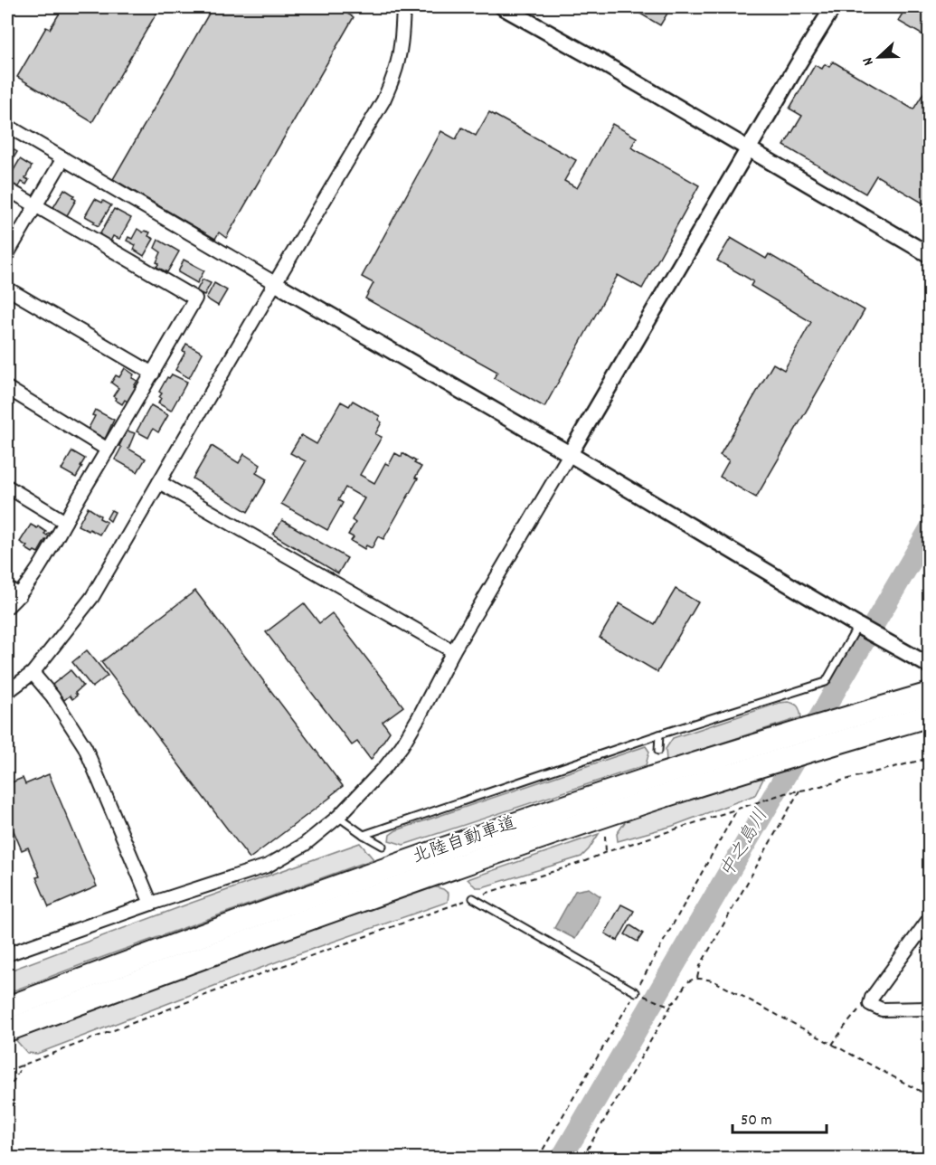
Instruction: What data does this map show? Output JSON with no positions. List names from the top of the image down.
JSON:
{
  "streets": {
    "highway": ["北陸自動車道"]
  },
  "water": ["中之島川"],
  "scale_bar": "50 m",
  "north": "left"
}
